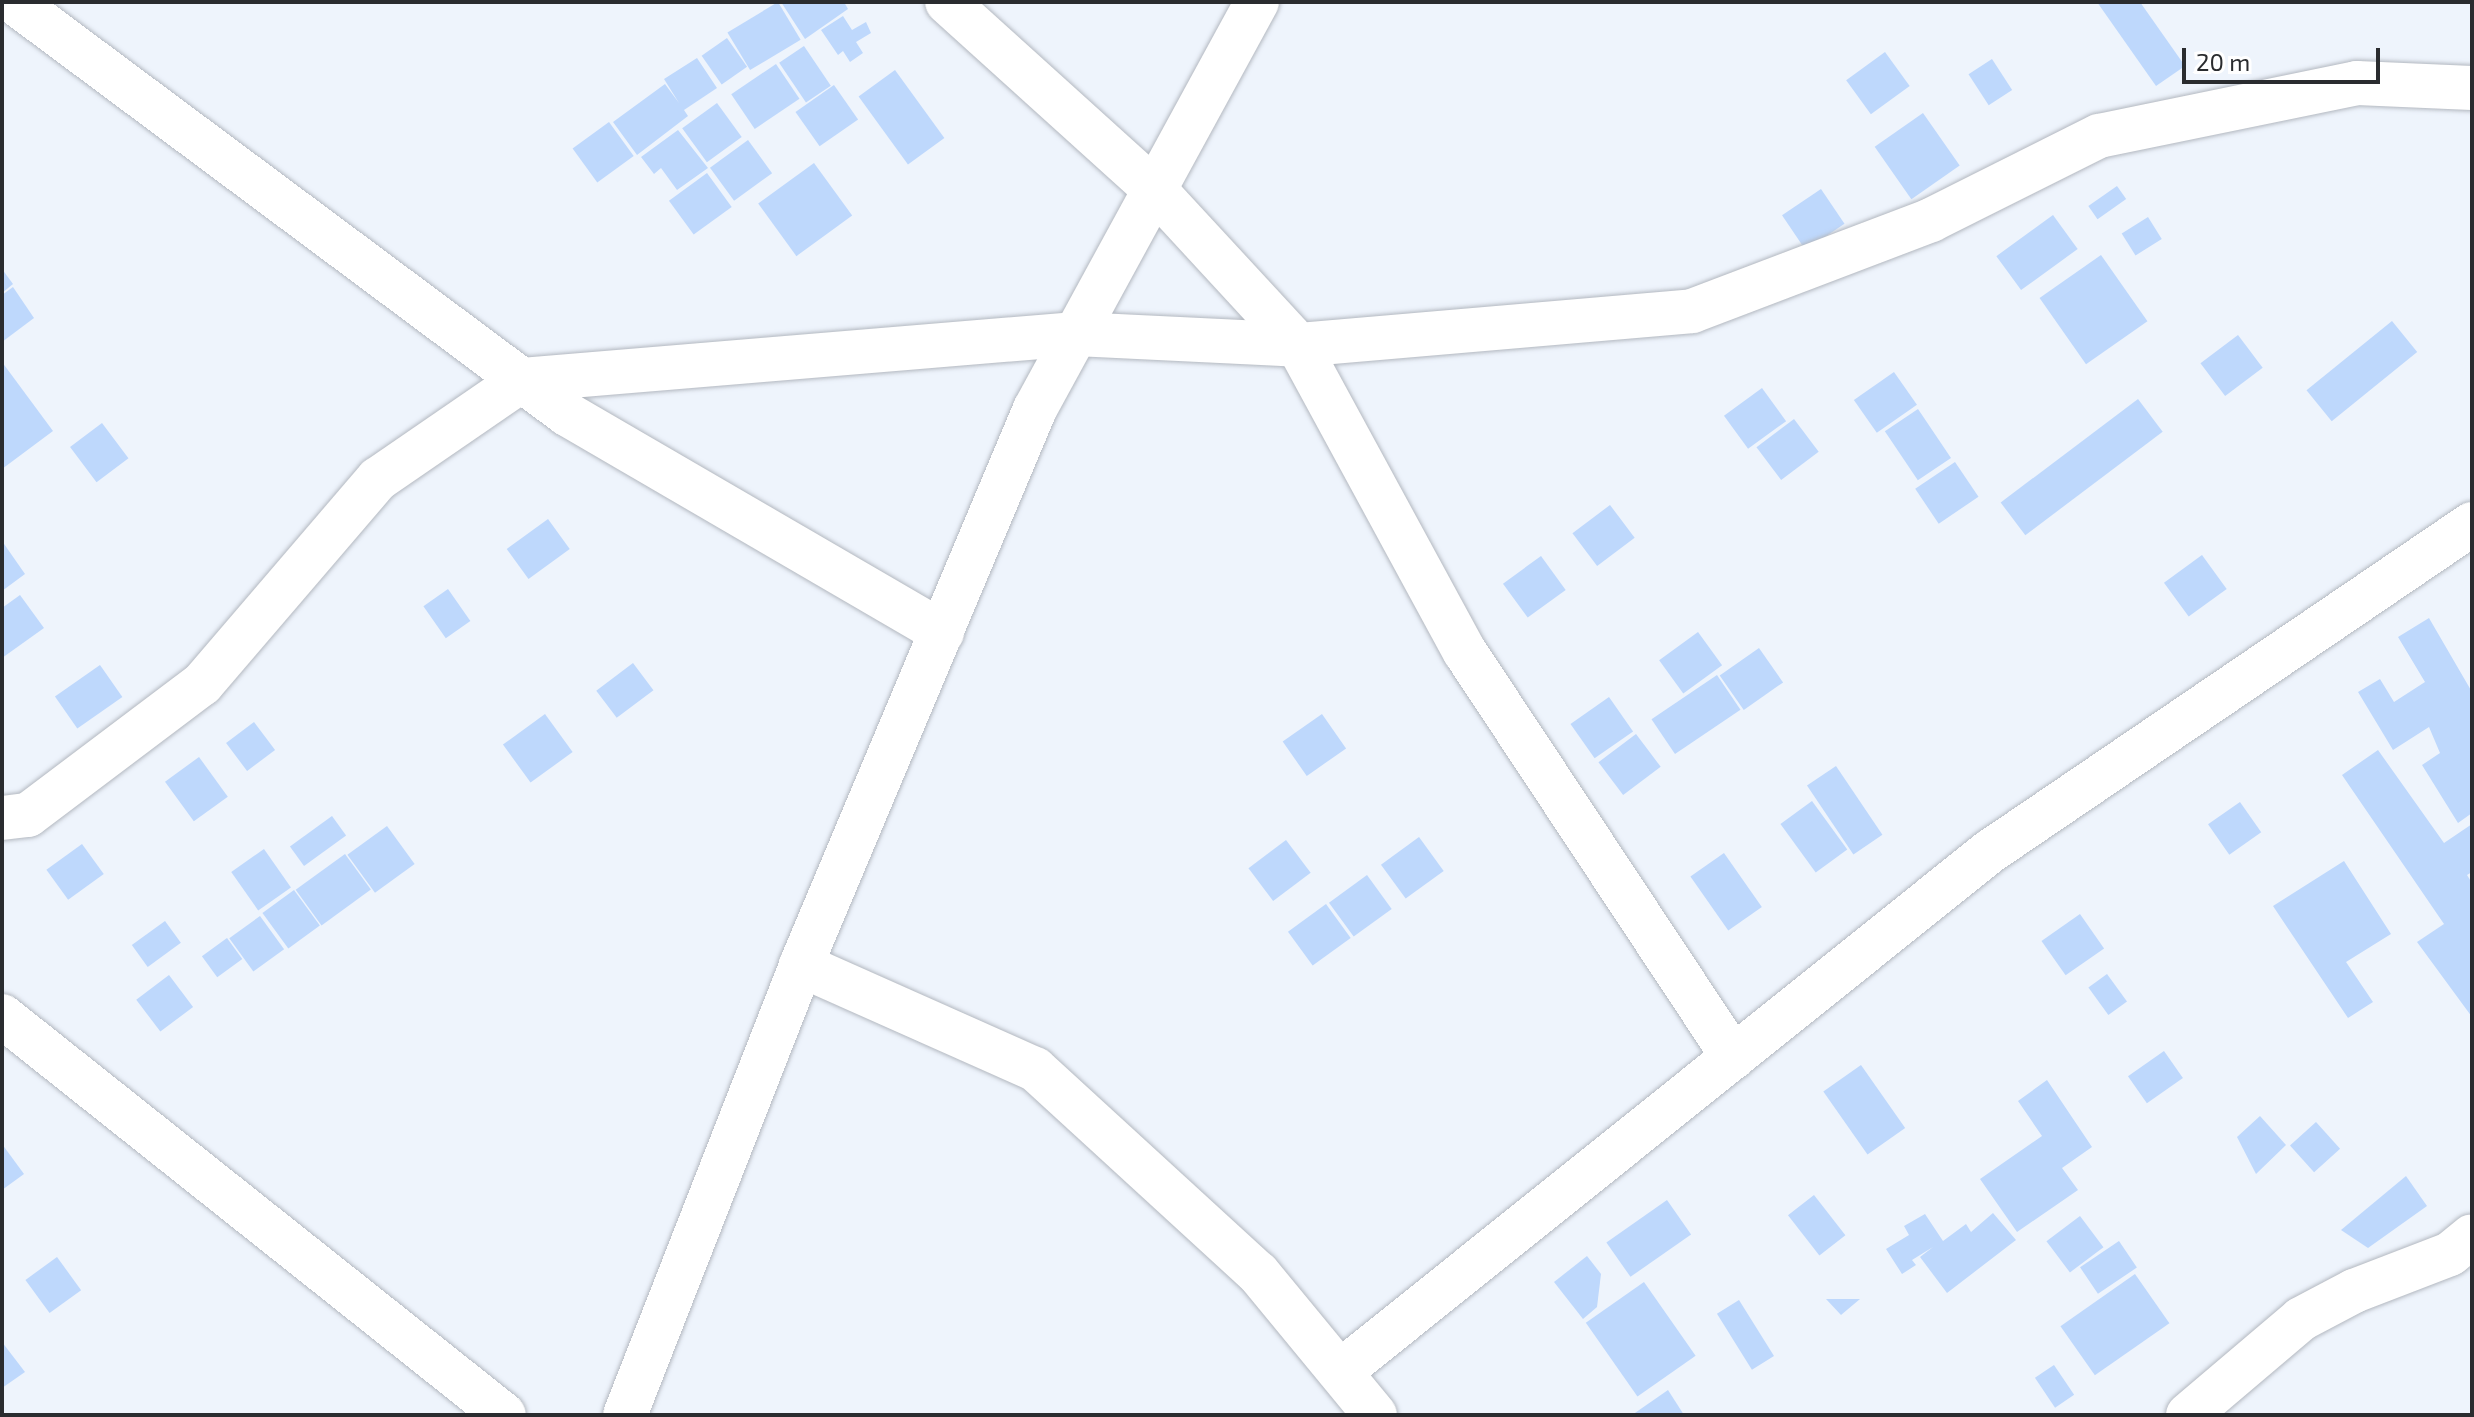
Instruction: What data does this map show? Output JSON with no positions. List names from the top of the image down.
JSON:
{
  "scale_bar": "20 m"
}
